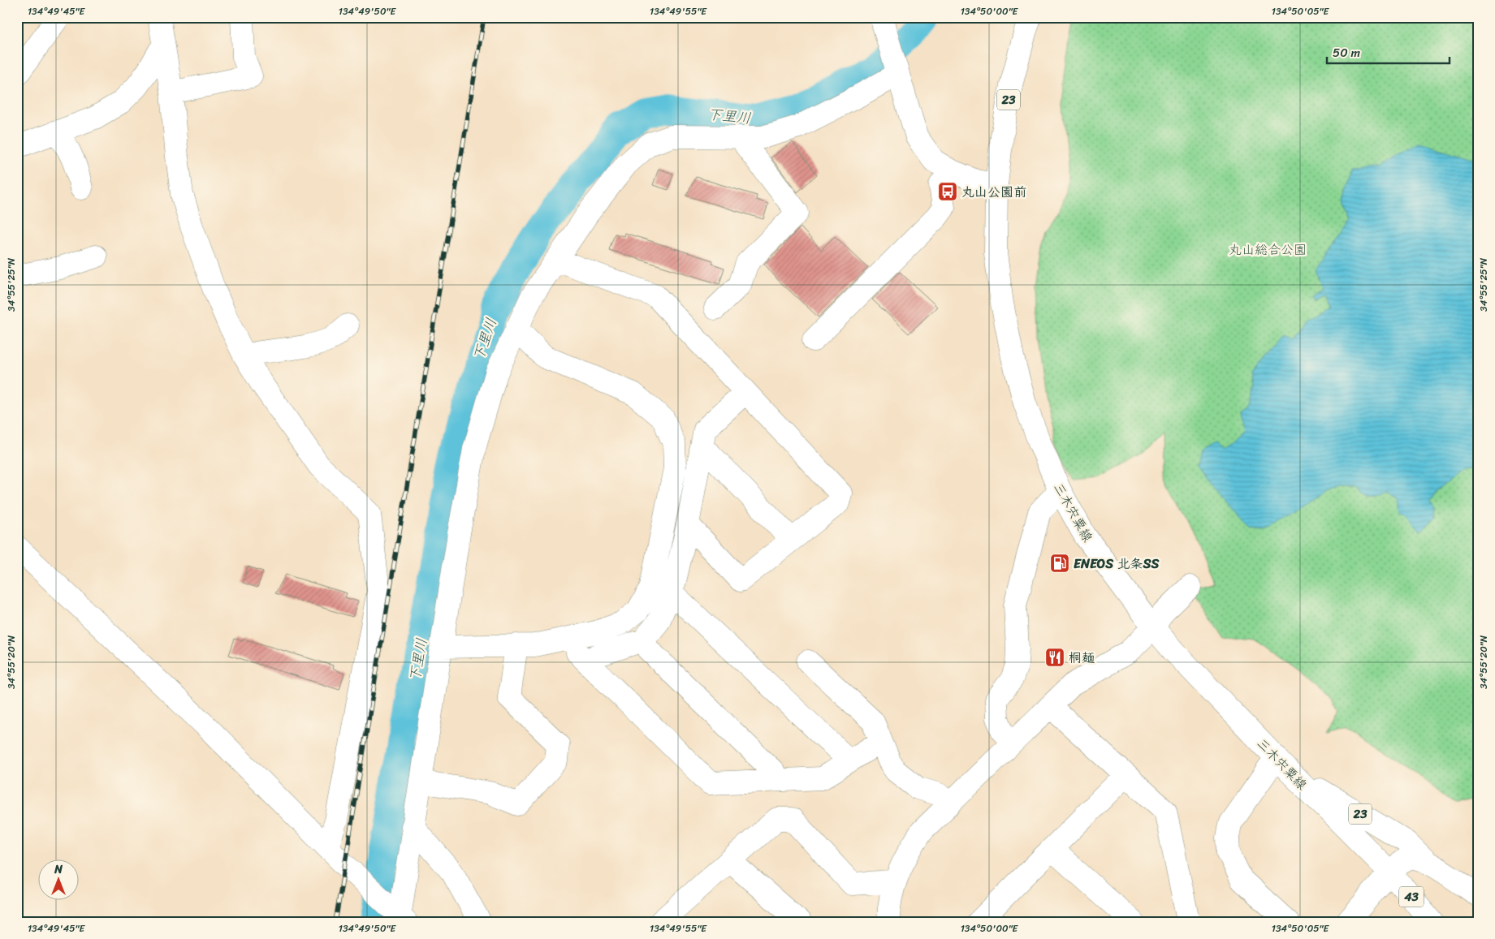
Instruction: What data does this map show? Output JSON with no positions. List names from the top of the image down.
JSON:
{
  "streets": {
    "street": ["23", "三木宍粟線", "43"]
  },
  "crossings": [
    ["23", "三木宍粟線"],
    ["三木宍粟線", "43"]
  ],
  "water": ["下里川"],
  "parks": ["丸山総合公園"],
  "places": {
    "bus stop": ["丸山公園前"],
    "fuel station": ["ENEOS 北条SS"],
    "restaurant": ["桐麺"]
  },
  "scale_bar": "50 m",
  "north": "top",
  "coordinates": [
    "134°49'45\"E",
    "134°49'50\"E",
    "134°49'55\"E",
    "134°50'00\"E",
    "134°50'05\"E",
    "34°55'25\"N",
    "34°55'20\"N"
  ]
}
